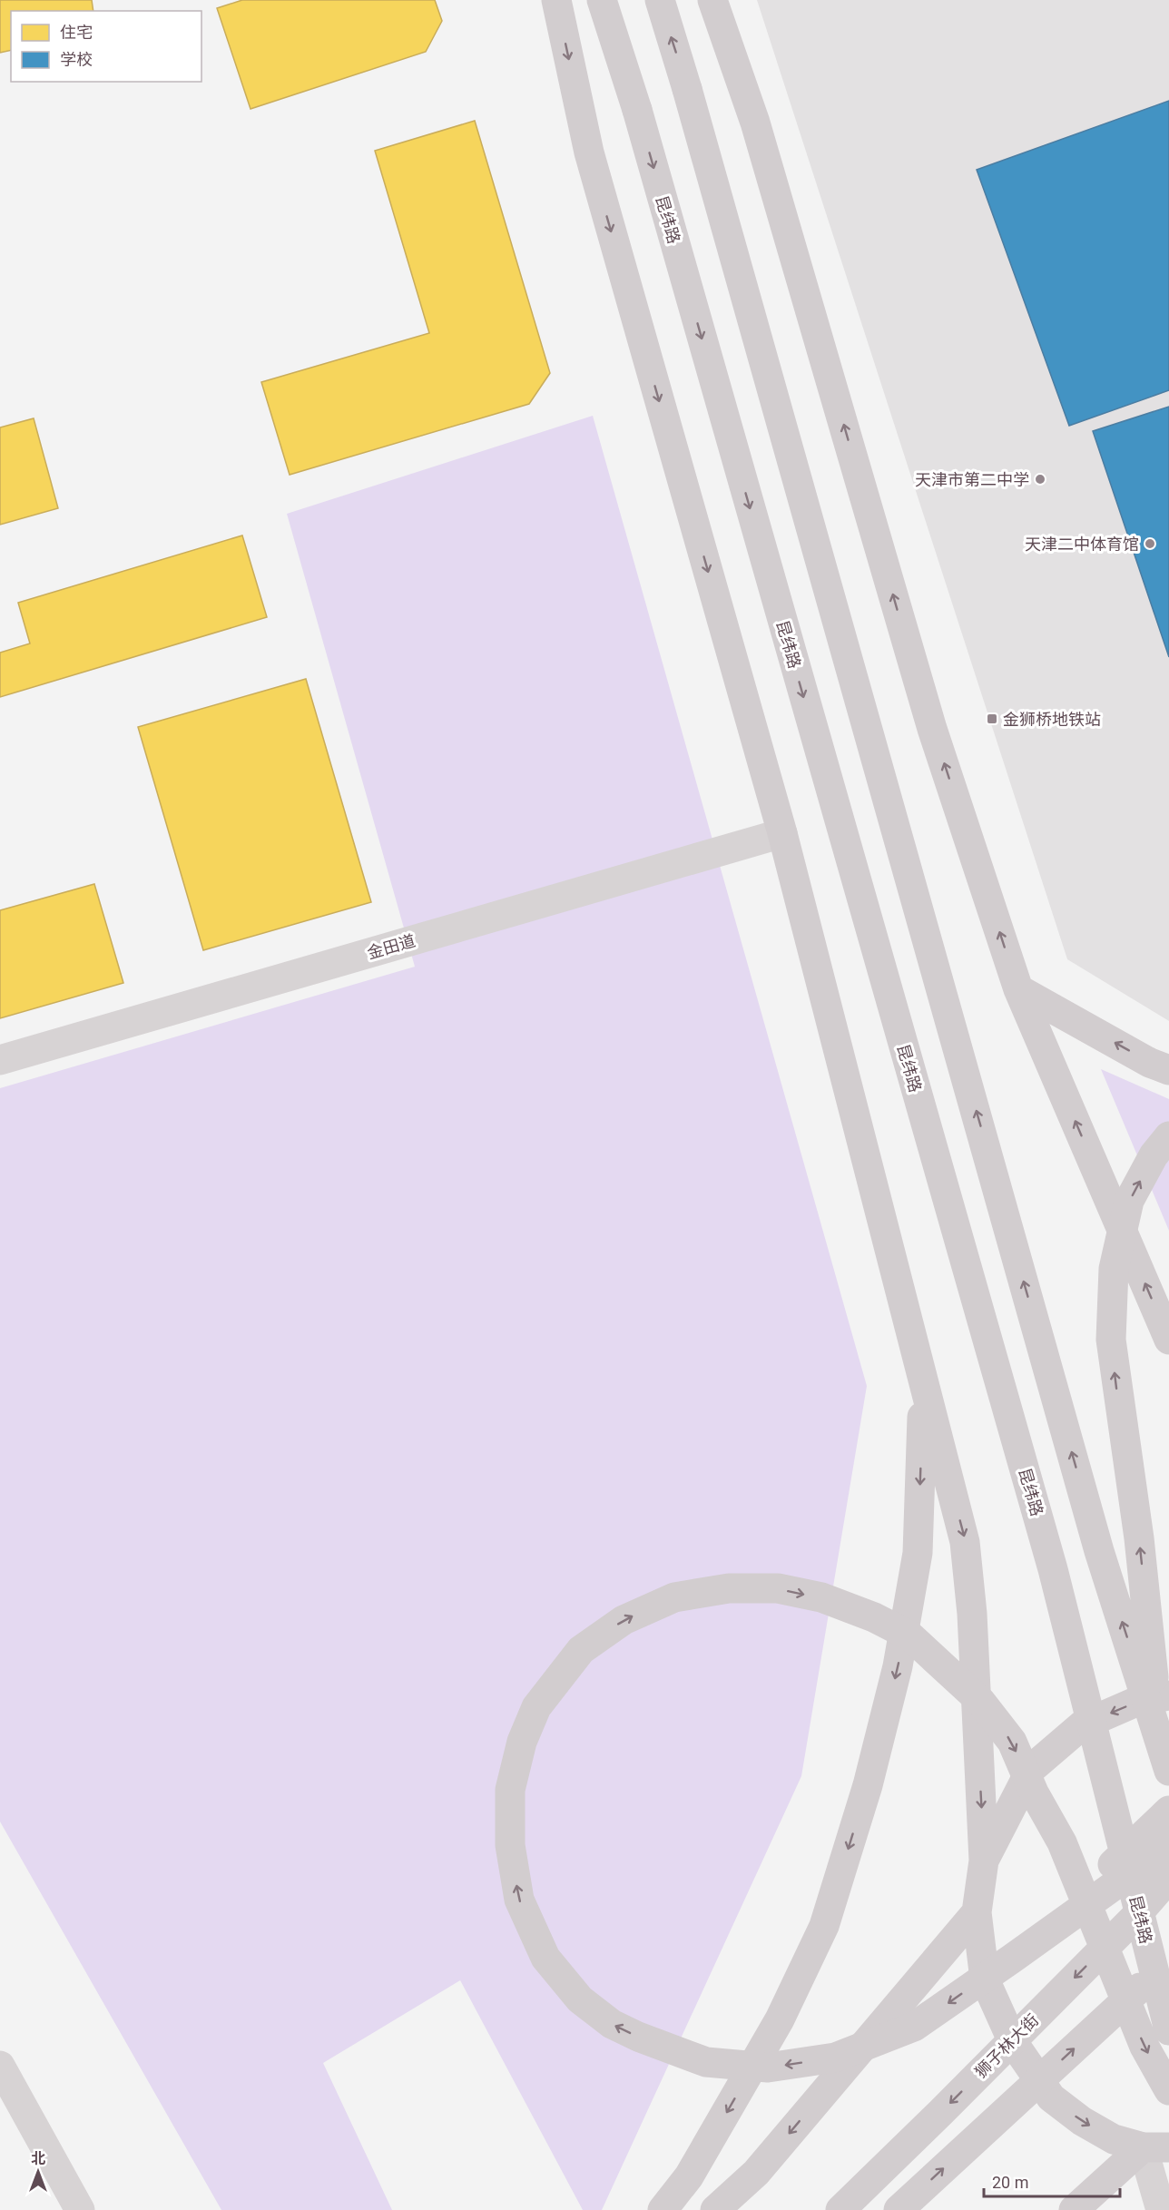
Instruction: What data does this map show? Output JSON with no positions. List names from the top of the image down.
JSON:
{
  "streets": {
    "main road": ["昆纬路", "狮子林大街"],
    "street": ["金田道"]
  },
  "places": {
    "other": ["天津市第二中学", "天津二中体育馆"],
    "transit": ["金狮桥地铁站"]
  },
  "legend": ["住宅", "学校"],
  "scale_bar": "20 m",
  "north": "top"
}
